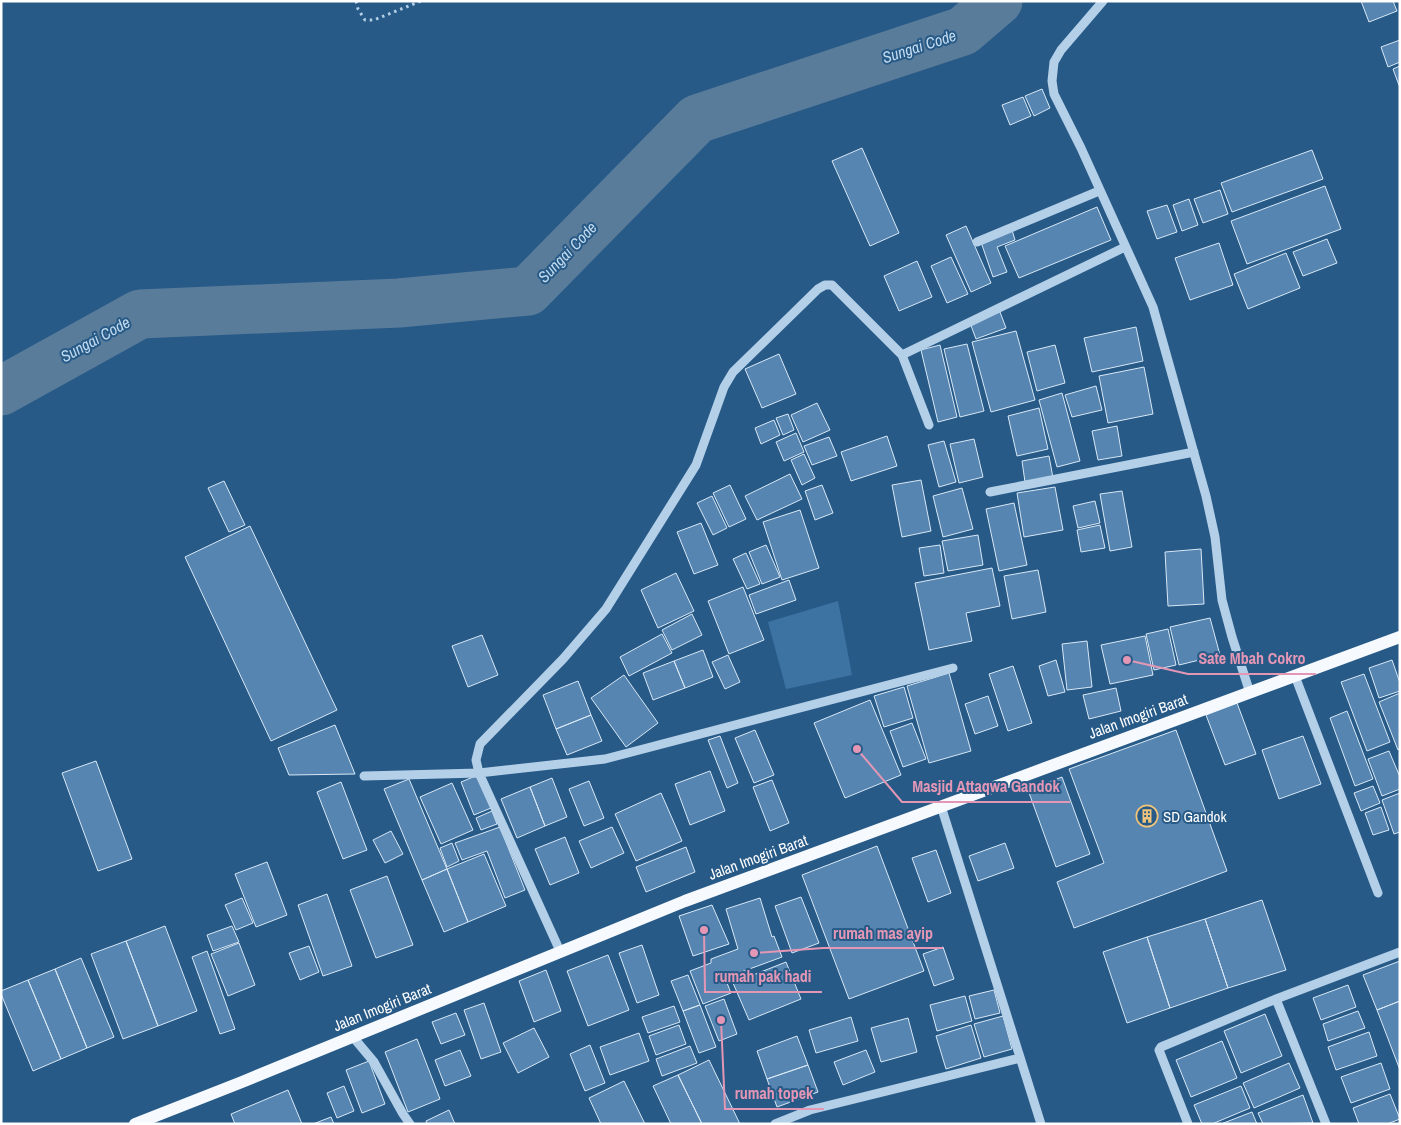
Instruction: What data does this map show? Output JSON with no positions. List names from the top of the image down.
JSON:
{
  "streets": {
    "main road": ["Jalan Imogiri Barat"]
  },
  "water": ["Sungai Code"],
  "places": {
    "other": [
      "Sate Mbah Cokro",
      "Masjid Attaqwa Gandok",
      "rumah pak hadi",
      "rumah mas ayip",
      "rumah topek"
    ],
    "building": ["SD Gandok"]
  }
}
